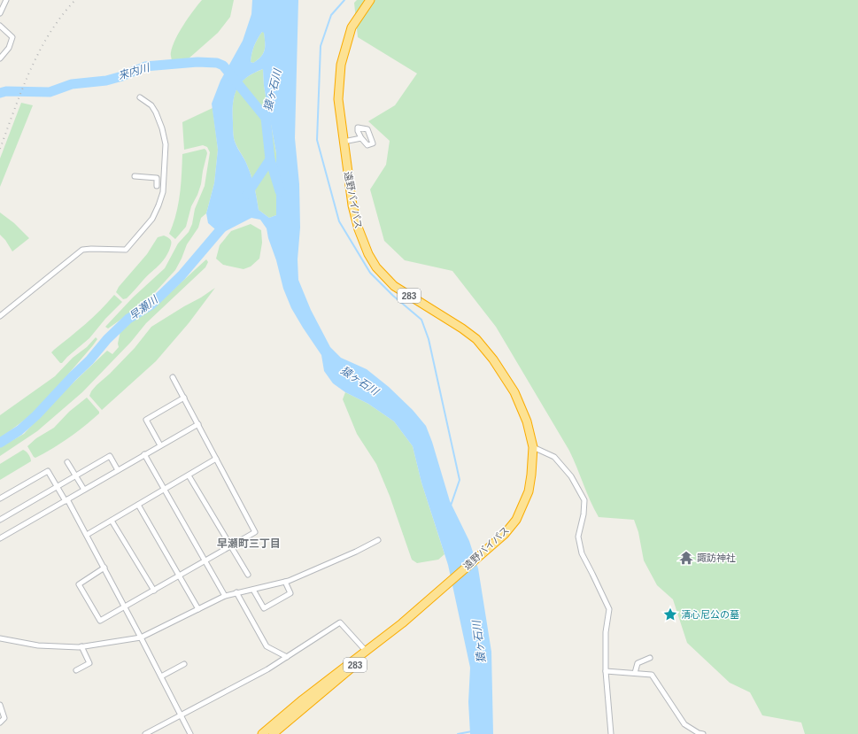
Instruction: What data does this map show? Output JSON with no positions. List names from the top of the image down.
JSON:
{
  "streets": {
    "highway": ["遠野バイパス", "283"]
  },
  "districts": ["早瀬町三丁目"],
  "water": ["来内川", "猿ヶ石川", "早瀬川"],
  "places": {
    "temple": ["諏訪神社"],
    "place": ["清心尼公の墓"]
  }
}
